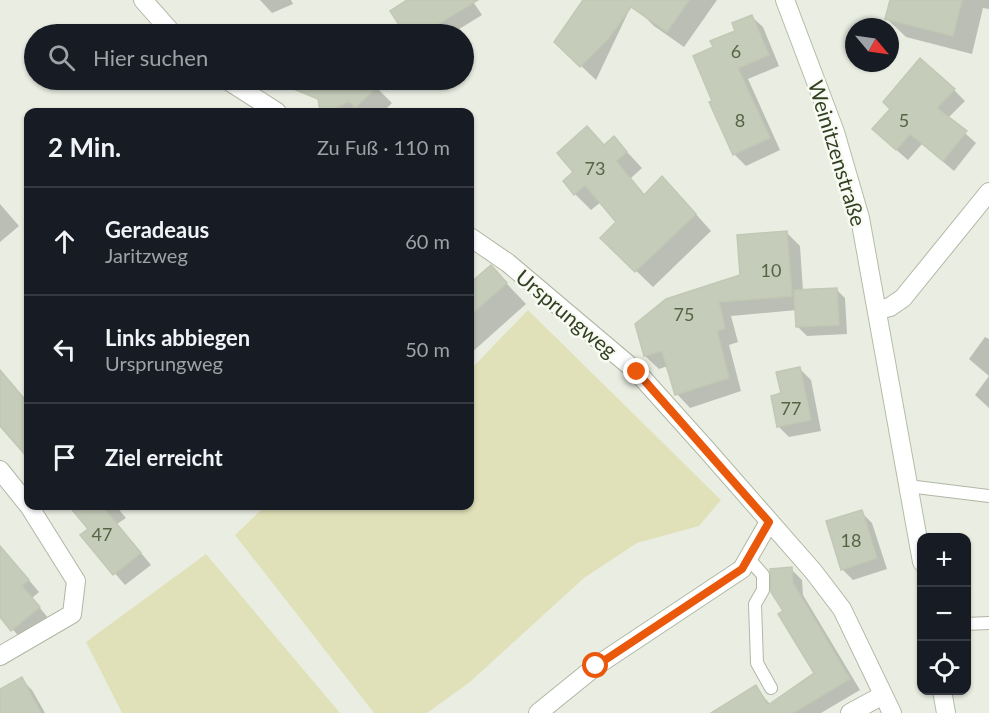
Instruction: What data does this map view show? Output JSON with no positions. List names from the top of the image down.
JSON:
{
  "streets": {
    "street": ["Weinitzenstraße", "Ursprungweg"]
  },
  "house_numbers": [
    "6",
    "8",
    "5",
    "73",
    "10",
    "75",
    "77",
    "47",
    "18"
  ],
  "north": "bottom right",
  "page": {
    "search": "Hier suchen",
    "heading": ["2 Min.", "Zu Fuß · 110 m"],
    "list": [
      ["Geradeaus", "Jaritzweg", "60 m"],
      ["Links abbiegen", "Ursprungweg", "50 m"],
      "Ziel erreicht"
    ],
    "map_buttons": ["+", "−"]
  }
}
